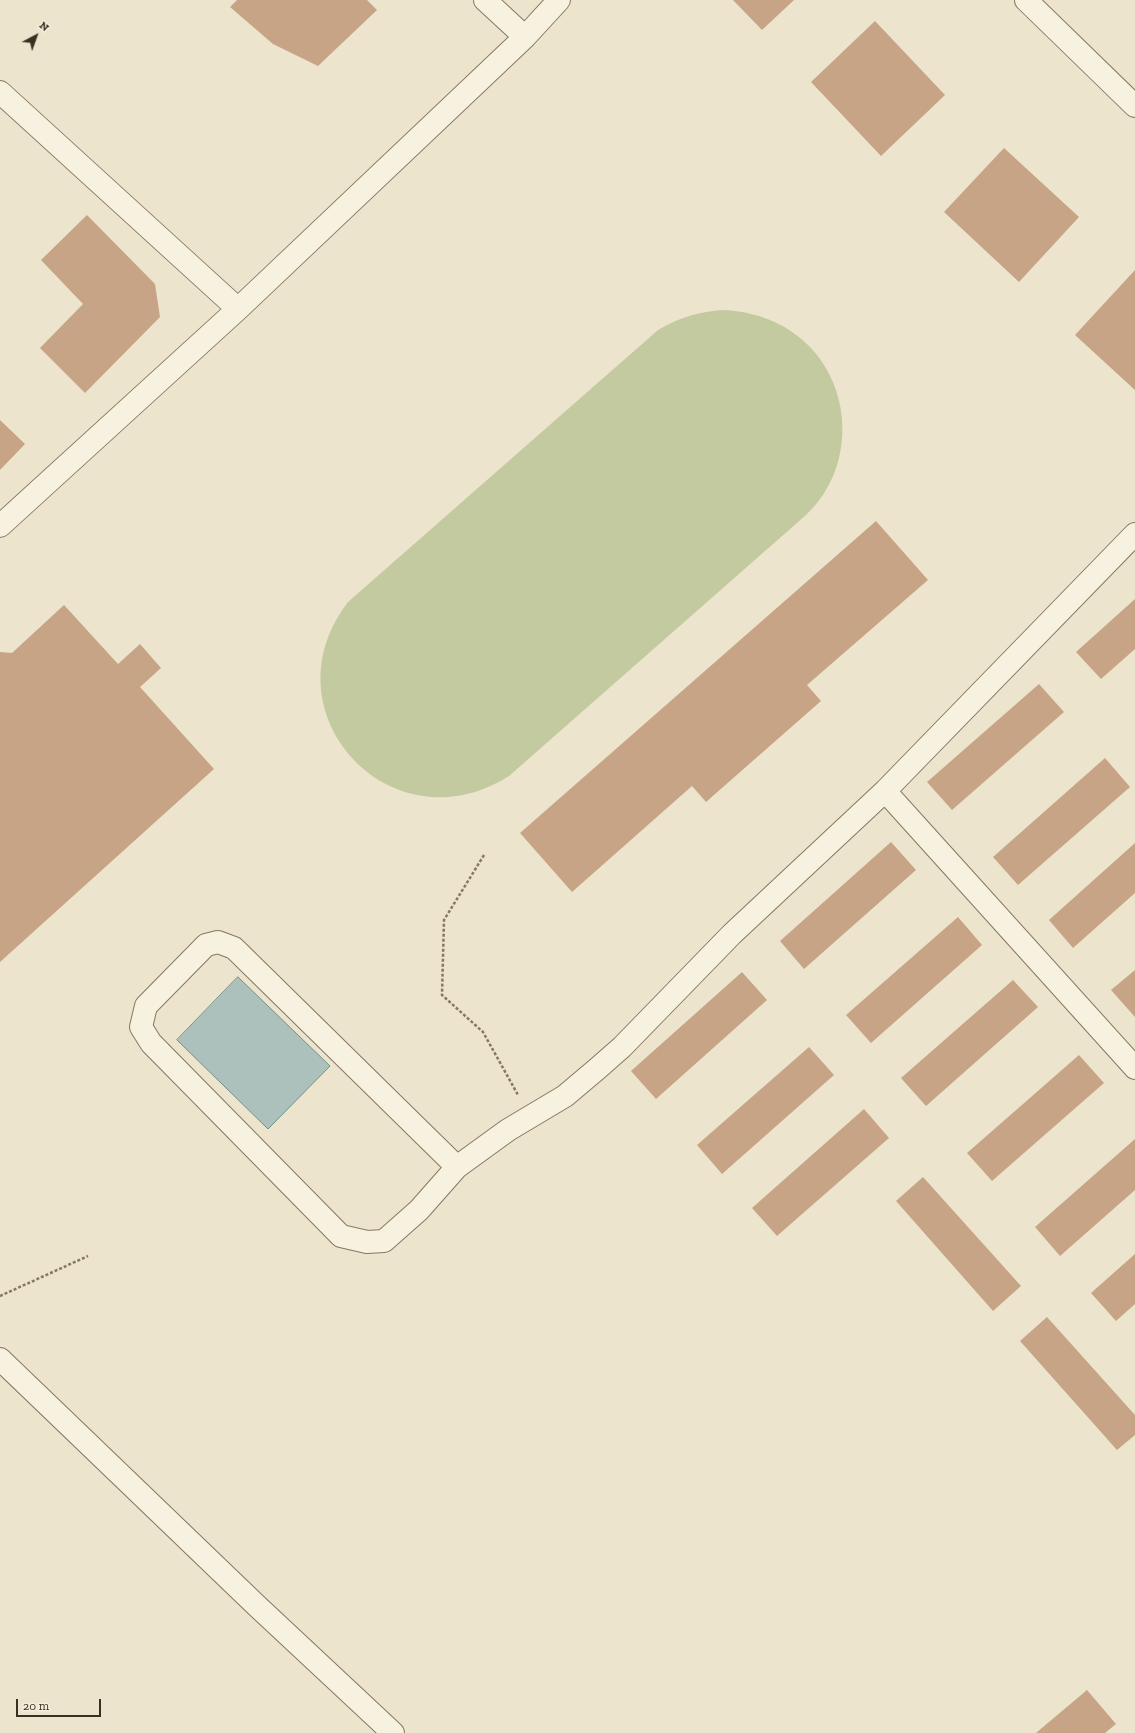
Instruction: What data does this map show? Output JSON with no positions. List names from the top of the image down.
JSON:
{
  "scale_bar": "20 m",
  "north": "top right"
}
